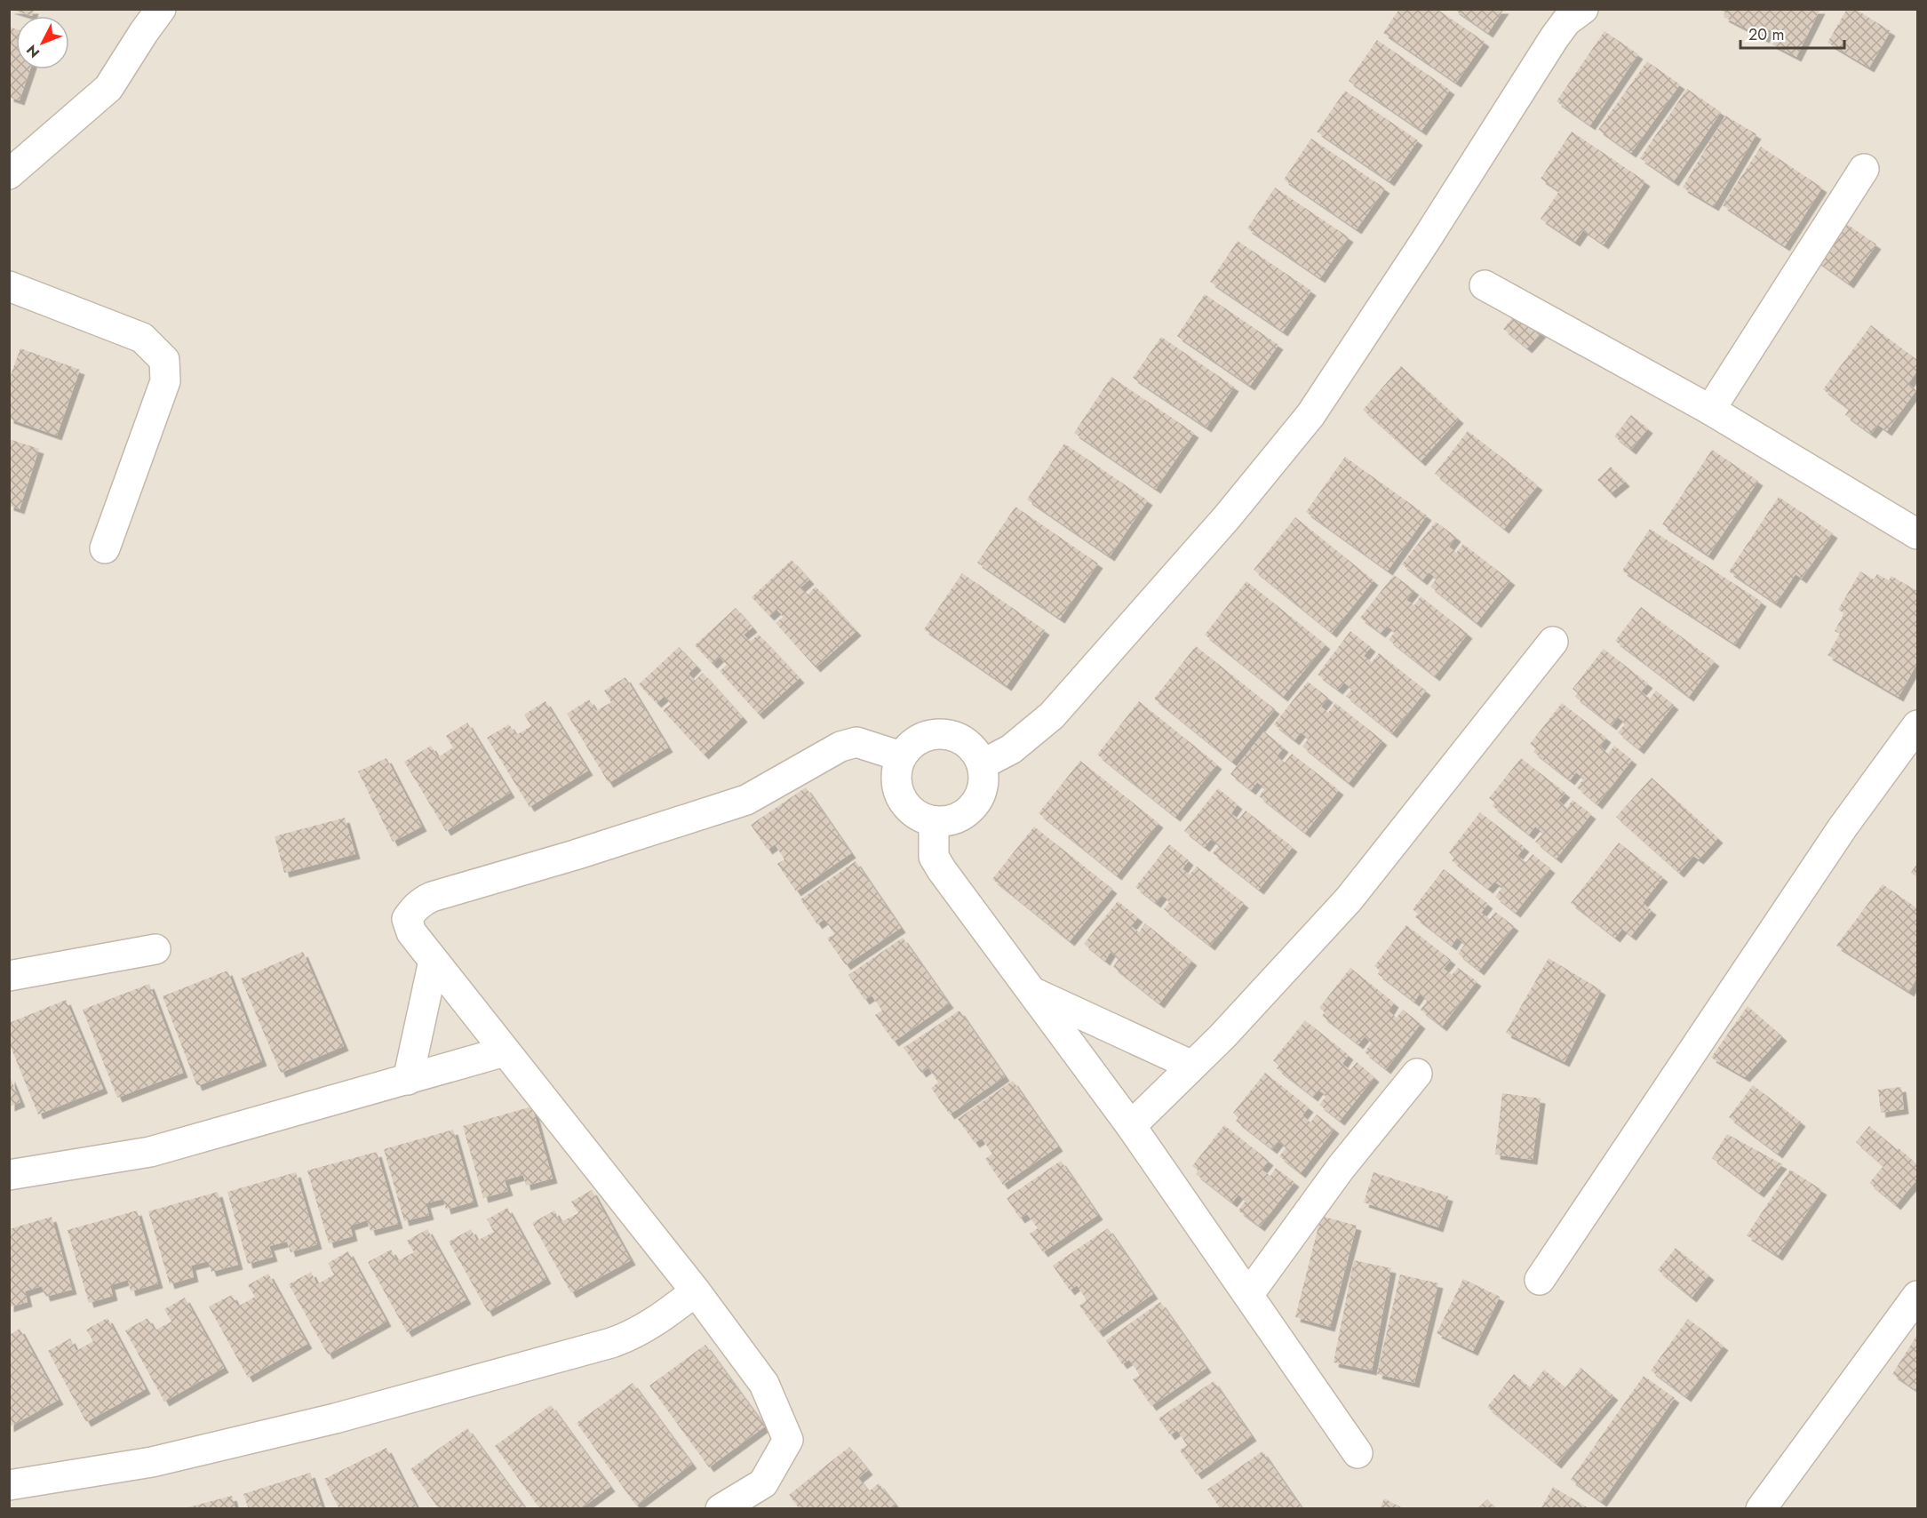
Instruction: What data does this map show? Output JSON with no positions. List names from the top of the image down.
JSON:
{
  "scale_bar": "20 m",
  "north": "bottom left"
}
